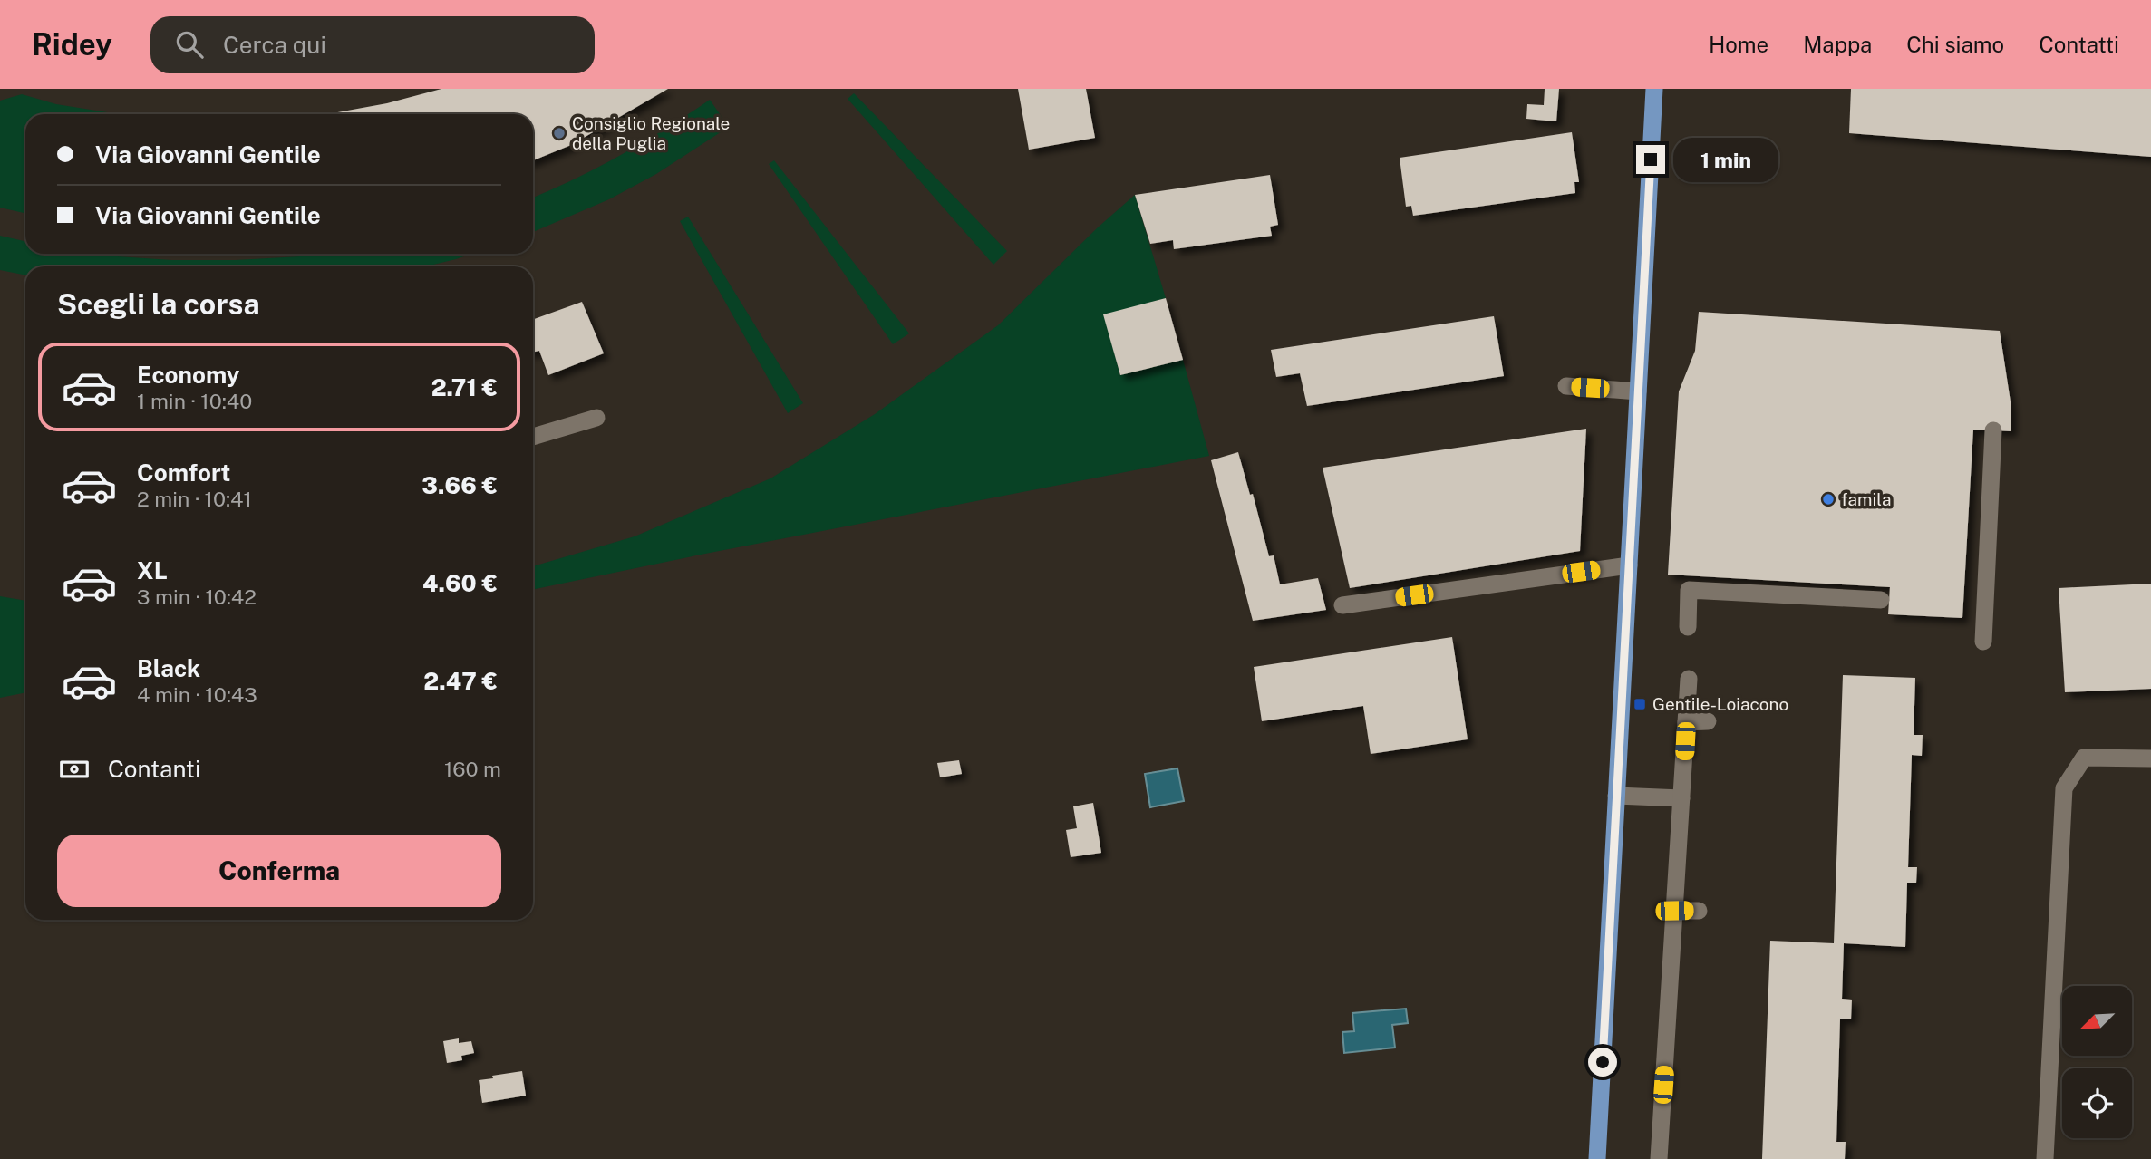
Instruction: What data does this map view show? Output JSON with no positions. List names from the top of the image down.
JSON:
{
  "places": {
    "other": ["Consiglio Regionale della Puglia", "famila"],
    "transit": ["Gentile-Loiacono"]
  },
  "north": "bottom left",
  "page": {
    "header": "Ridey",
    "search": "Cerca qui",
    "nav": [
      "Home",
      "Mappa",
      "Chi siamo",
      "Contatti"
    ],
    "banner": ["Via Giovanni Gentile", "Via Giovanni Gentile"],
    "bubble": "1 min",
    "heading": "Scegli la corsa",
    "list": [
      {
        "name": "Economy",
        "note": "1 min · 10:40",
        "value": "2.71 €"
      },
      {
        "name": "Comfort",
        "note": "2 min · 10:41",
        "value": "3.66 €"
      },
      {
        "name": "XL",
        "note": "3 min · 10:42",
        "value": "4.60 €"
      },
      {
        "name": "Black",
        "note": "4 min · 10:43",
        "value": "2.47 €"
      }
    ],
    "pay": ["Contanti", "160 m"],
    "buttons": "Conferma"
  }
}
